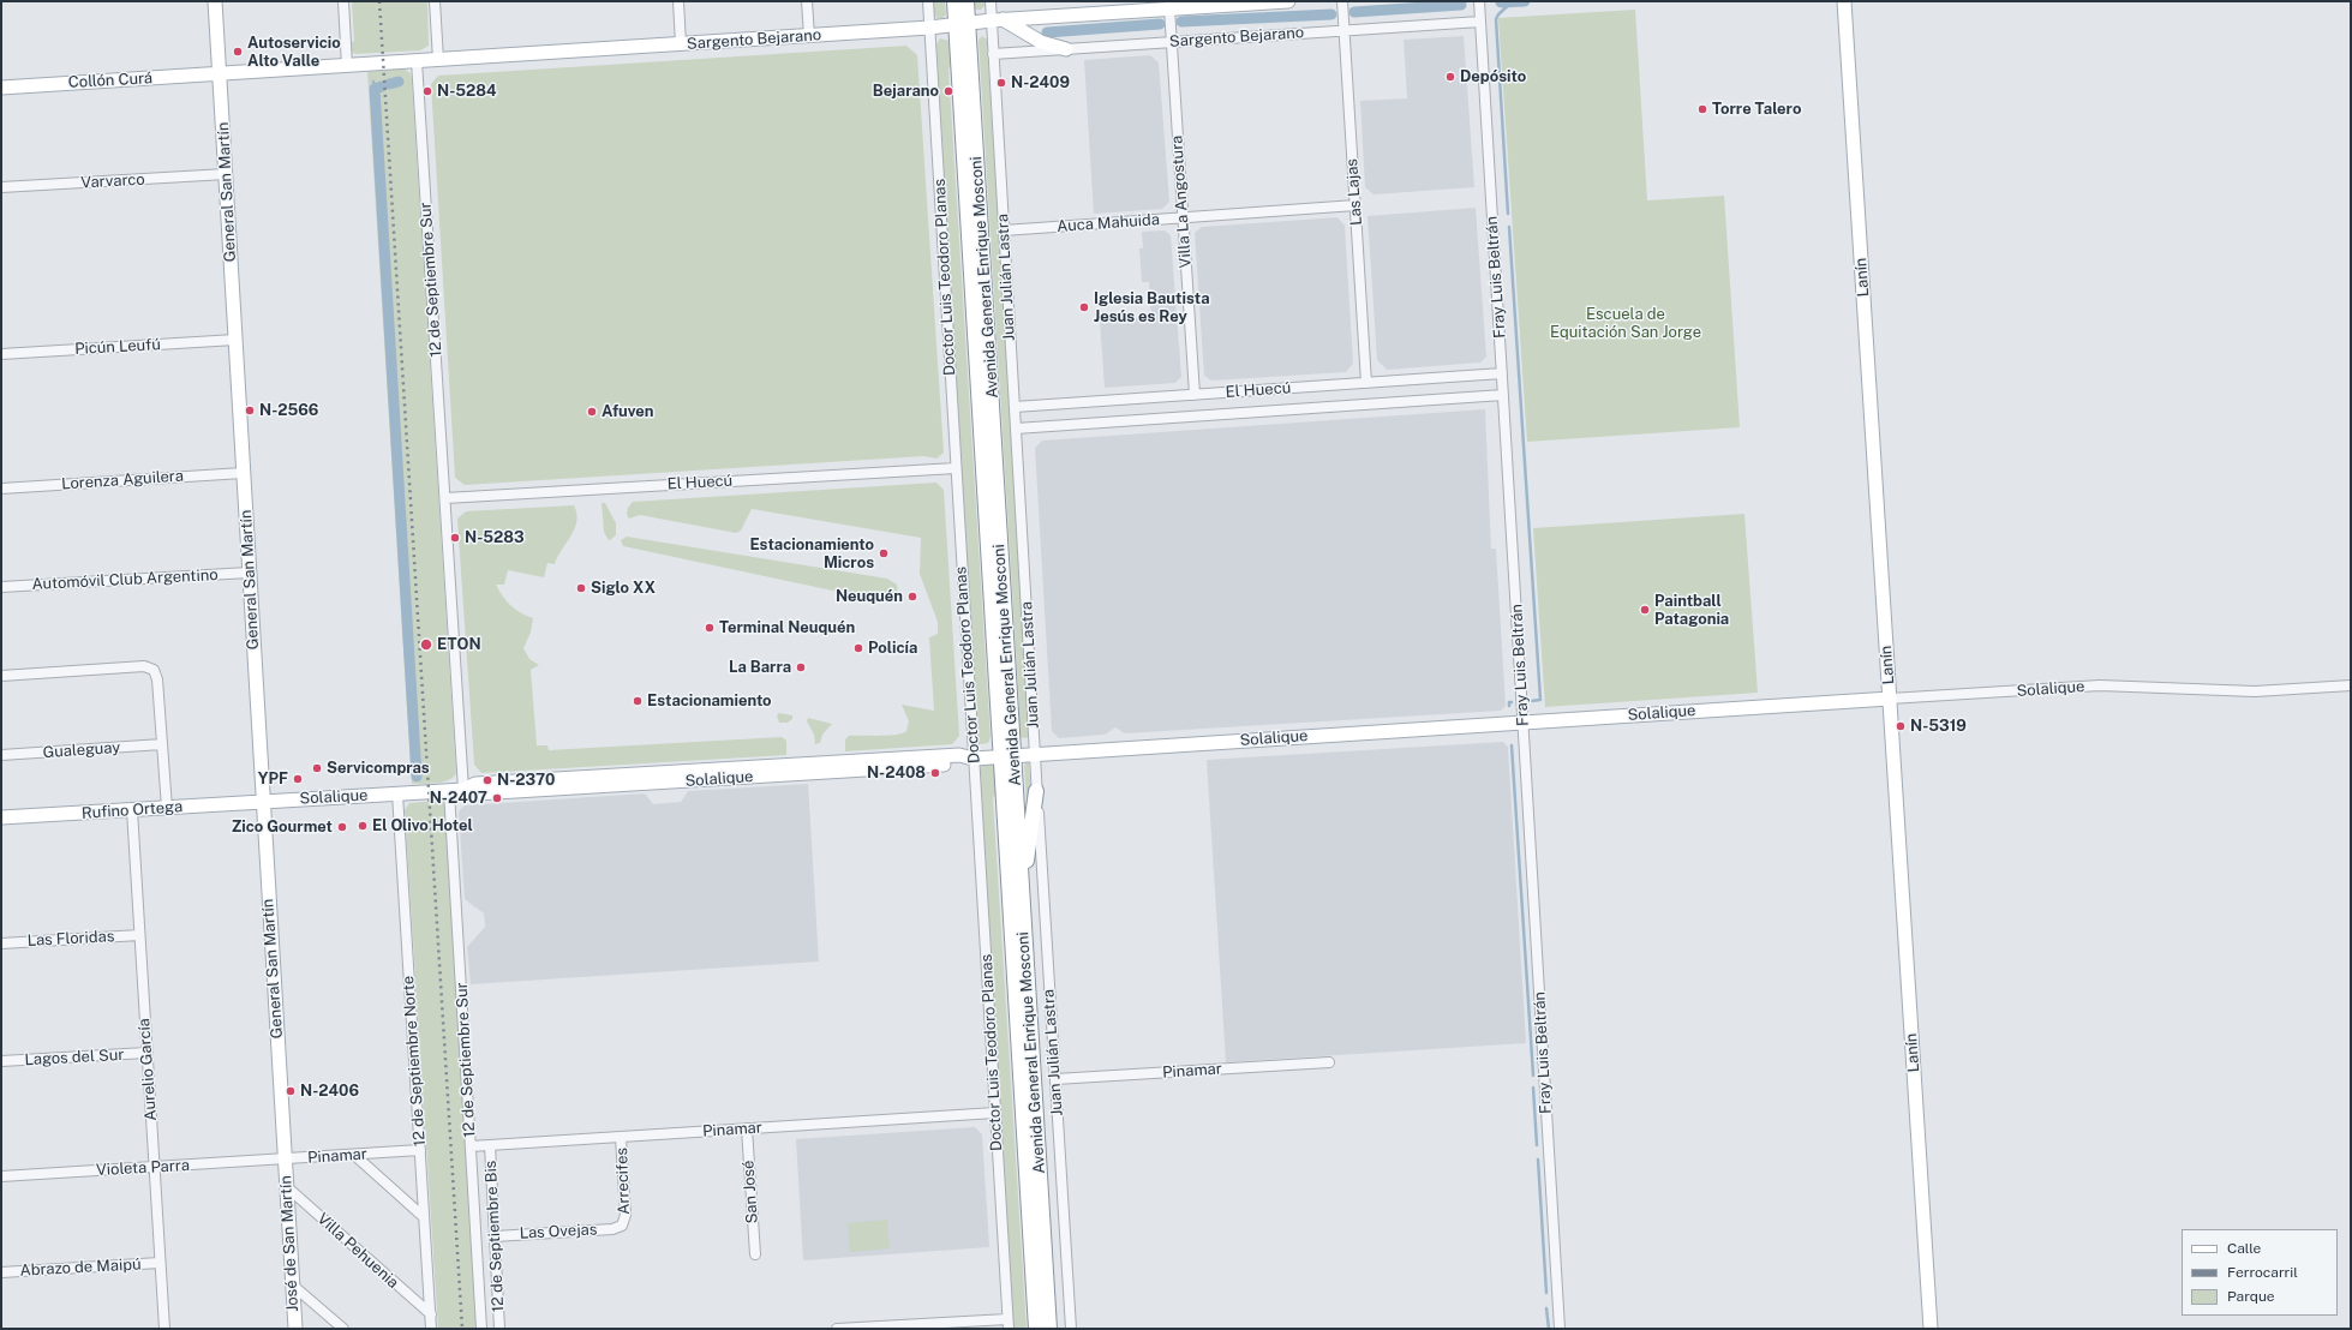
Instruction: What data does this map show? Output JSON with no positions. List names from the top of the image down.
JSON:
{
  "streets": {
    "highway": ["Avenida General Enrique Mosconi"],
    "main road": [
      "Sargento Bejarano",
      "Collón Curá",
      "General San Martín",
      "Lanín",
      "Solalique",
      "Rufino Ortega",
      "José de San Martín"
    ],
    "street": [
      "Varvarco",
      "Las Lajas",
      "Villa La Angostura",
      "Auca Mahuida",
      "Doctor Luis Teodoro Planas",
      "Juan Julián Lastra",
      "Fray Luis Beltrán",
      "12 de Septiembre Sur",
      "Picún Leufú",
      "El Huecú",
      "Lorenza Aguilera",
      "Automóvil Club Argentino",
      "Gualeguay",
      "Las Floridas",
      "Lagos del Sur",
      "12 de Septiembre Norte",
      "Aurelio García",
      "Pinamar",
      "Violeta Parra",
      "Arrecifes",
      "San José",
      "Las Ovejas",
      "12 de Septiembre Bis",
      "Villa Pehuenia",
      "Abrazo de Maipú"
    ]
  },
  "crossings": [
    ["Sargento Bejarano", "Collón Curá"],
    ["Sargento Bejarano", "General San Martín"],
    ["Sargento Bejarano", "Las Lajas"],
    ["Sargento Bejarano", "Villa La Angostura"],
    ["Sargento Bejarano", "Doctor Luis Teodoro Planas"],
    ["Sargento Bejarano", "Avenida General Enrique Mosconi"],
    ["Sargento Bejarano", "Juan Julián Lastra"],
    ["Sargento Bejarano", "Fray Luis Beltrán"],
    ["Sargento Bejarano", "12 de Septiembre Sur"],
    ["Collón Curá", "General San Martín"],
    ["Varvarco", "General San Martín"],
    ["General San Martín", "Picún Leufú"],
    ["General San Martín", "Lorenza Aguilera"],
    ["General San Martín", "Automóvil Club Argentino"],
    ["General San Martín", "Solalique"],
    ["General San Martín", "Rufino Ortega"],
    ["General San Martín", "Pinamar"],
    ["General San Martín", "Violeta Parra"],
    ["General San Martín", "José de San Martín"],
    ["Las Lajas", "Auca Mahuida"],
    ["Las Lajas", "El Huecú"],
    ["Villa La Angostura", "Auca Mahuida"],
    ["Villa La Angostura", "El Huecú"],
    ["Auca Mahuida", "Juan Julián Lastra"],
    ["Doctor Luis Teodoro Planas", "El Huecú"],
    ["Doctor Luis Teodoro Planas", "Solalique"],
    ["Doctor Luis Teodoro Planas", "Pinamar"],
    ["Avenida General Enrique Mosconi", "Solalique"],
    ["Juan Julián Lastra", "El Huecú"],
    ["Juan Julián Lastra", "Solalique"],
    ["Juan Julián Lastra", "Pinamar"],
    ["Fray Luis Beltrán", "El Huecú"],
    ["Fray Luis Beltrán", "Solalique"],
    ["Lanín", "Solalique"],
    ["12 de Septiembre Sur", "El Huecú"],
    ["12 de Septiembre Sur", "Solalique"],
    ["12 de Septiembre Sur", "Pinamar"],
    ["Solalique", "Rufino Ortega"],
    ["Solalique", "12 de Septiembre Norte"],
    ["Rufino Ortega", "Aurelio García"],
    ["Las Floridas", "Aurelio García"],
    ["Lagos del Sur", "Aurelio García"],
    ["12 de Septiembre Norte", "Pinamar"],
    ["12 de Septiembre Norte", "Villa Pehuenia"],
    ["Aurelio García", "Violeta Parra"],
    ["Aurelio García", "Abrazo de Maipú"],
    ["Pinamar", "Violeta Parra"],
    ["Pinamar", "Arrecifes"],
    ["Pinamar", "San José"],
    ["Pinamar", "12 de Septiembre Bis"],
    ["Pinamar", "José de San Martín"],
    ["Violeta Parra", "José de San Martín"],
    ["Arrecifes", "Las Ovejas"],
    ["Las Ovejas", "12 de Septiembre Bis"],
    ["José de San Martín", "Villa Pehuenia"]
  ],
  "parks": ["Escuela de Equitación San Jorge"],
  "places": [
    "Autoservicio Alto Valle",
    "Depósito",
    "N-2409",
    "N-5284",
    "Bejarano",
    "Torre Talero",
    "Iglesia Bautista Jesús es Rey",
    "N-2566",
    "Afuven",
    "N-5283",
    "Estacionamiento Micros",
    "Siglo XX",
    "Neuquén",
    "Paintball Patagonia",
    "Terminal Neuquén",
    "ETON",
    "Policía",
    "La Barra",
    "Estacionamiento",
    "N-5319",
    "Servicompras",
    "N-2408",
    "YPF",
    "N-2370",
    "N-2407",
    "El Olivo Hotel",
    "Zico Gourmet",
    "N-2406"
  ],
  "legend": ["Calle", "Ferrocarril", "Parque"]
}
